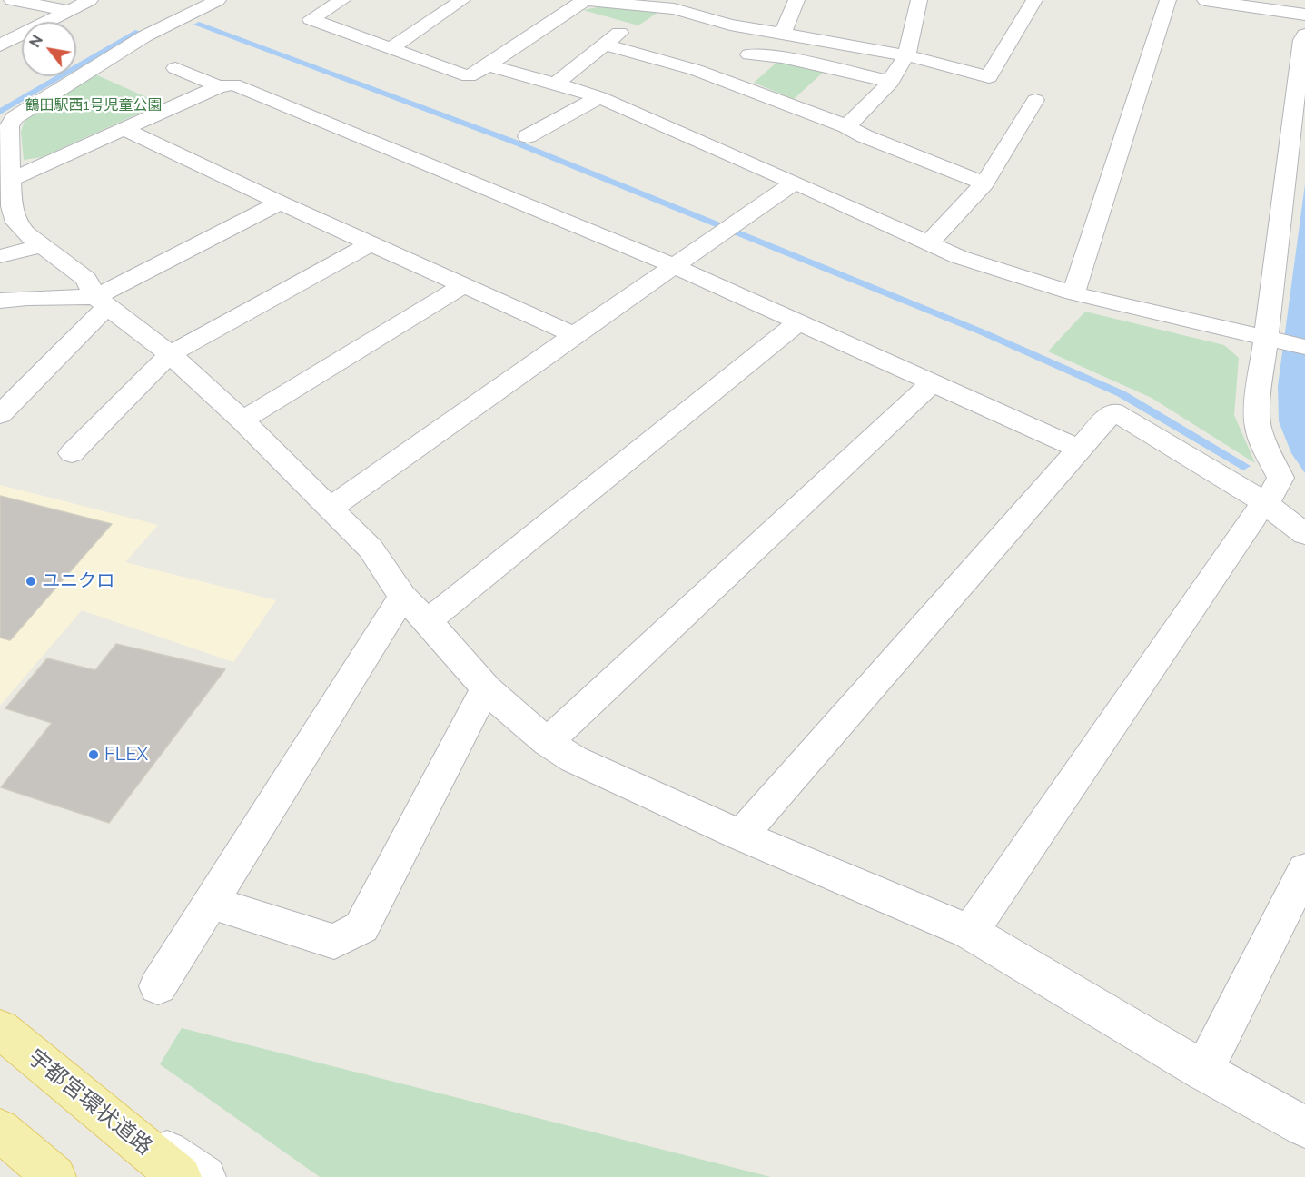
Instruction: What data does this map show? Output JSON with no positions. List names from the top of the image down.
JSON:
{
  "streets": {
    "main road": ["宇都宮環状道路"]
  },
  "parks": ["鶴田駅西1号児童公園"],
  "places": ["ユニクロ", "FLEX"],
  "north": "top left"
}
